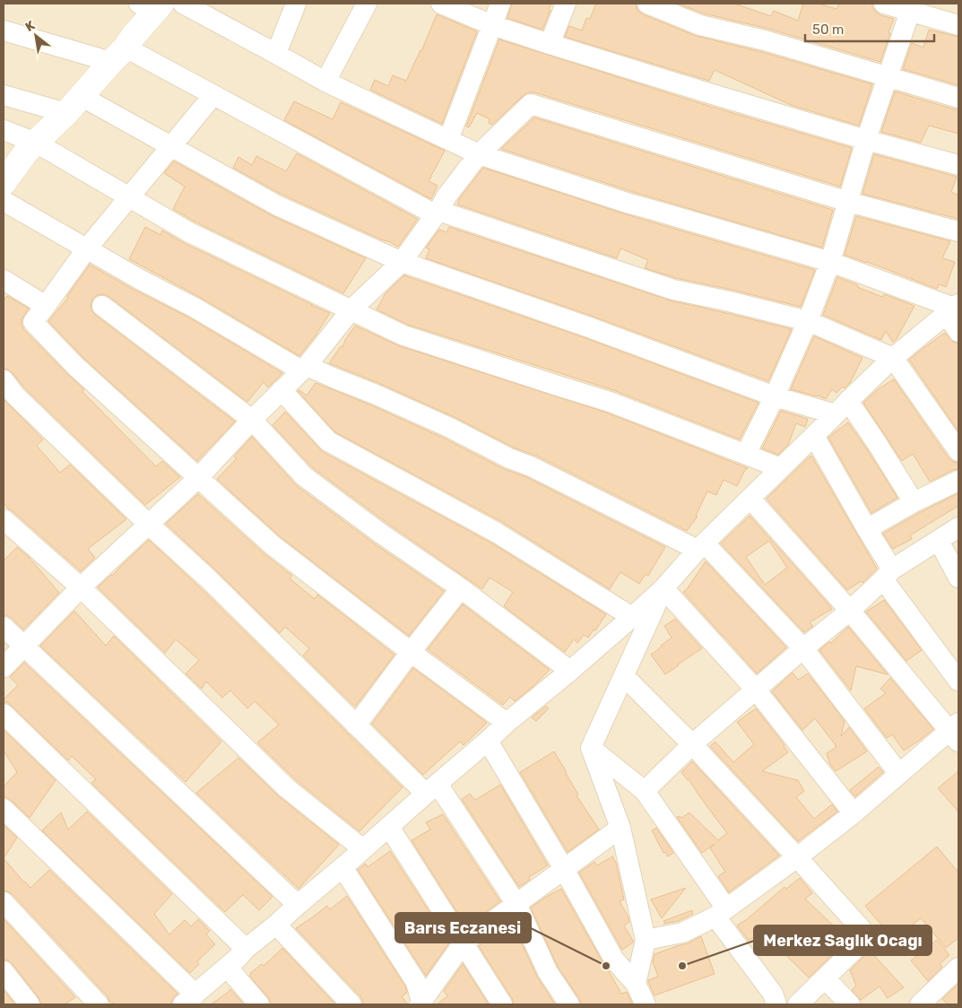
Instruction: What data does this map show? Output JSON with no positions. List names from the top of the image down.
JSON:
{
  "places": ["Barıs Eczanesi", "Merkez Saglık Ocagı"],
  "scale_bar": "50 m",
  "north": "top left"
}
